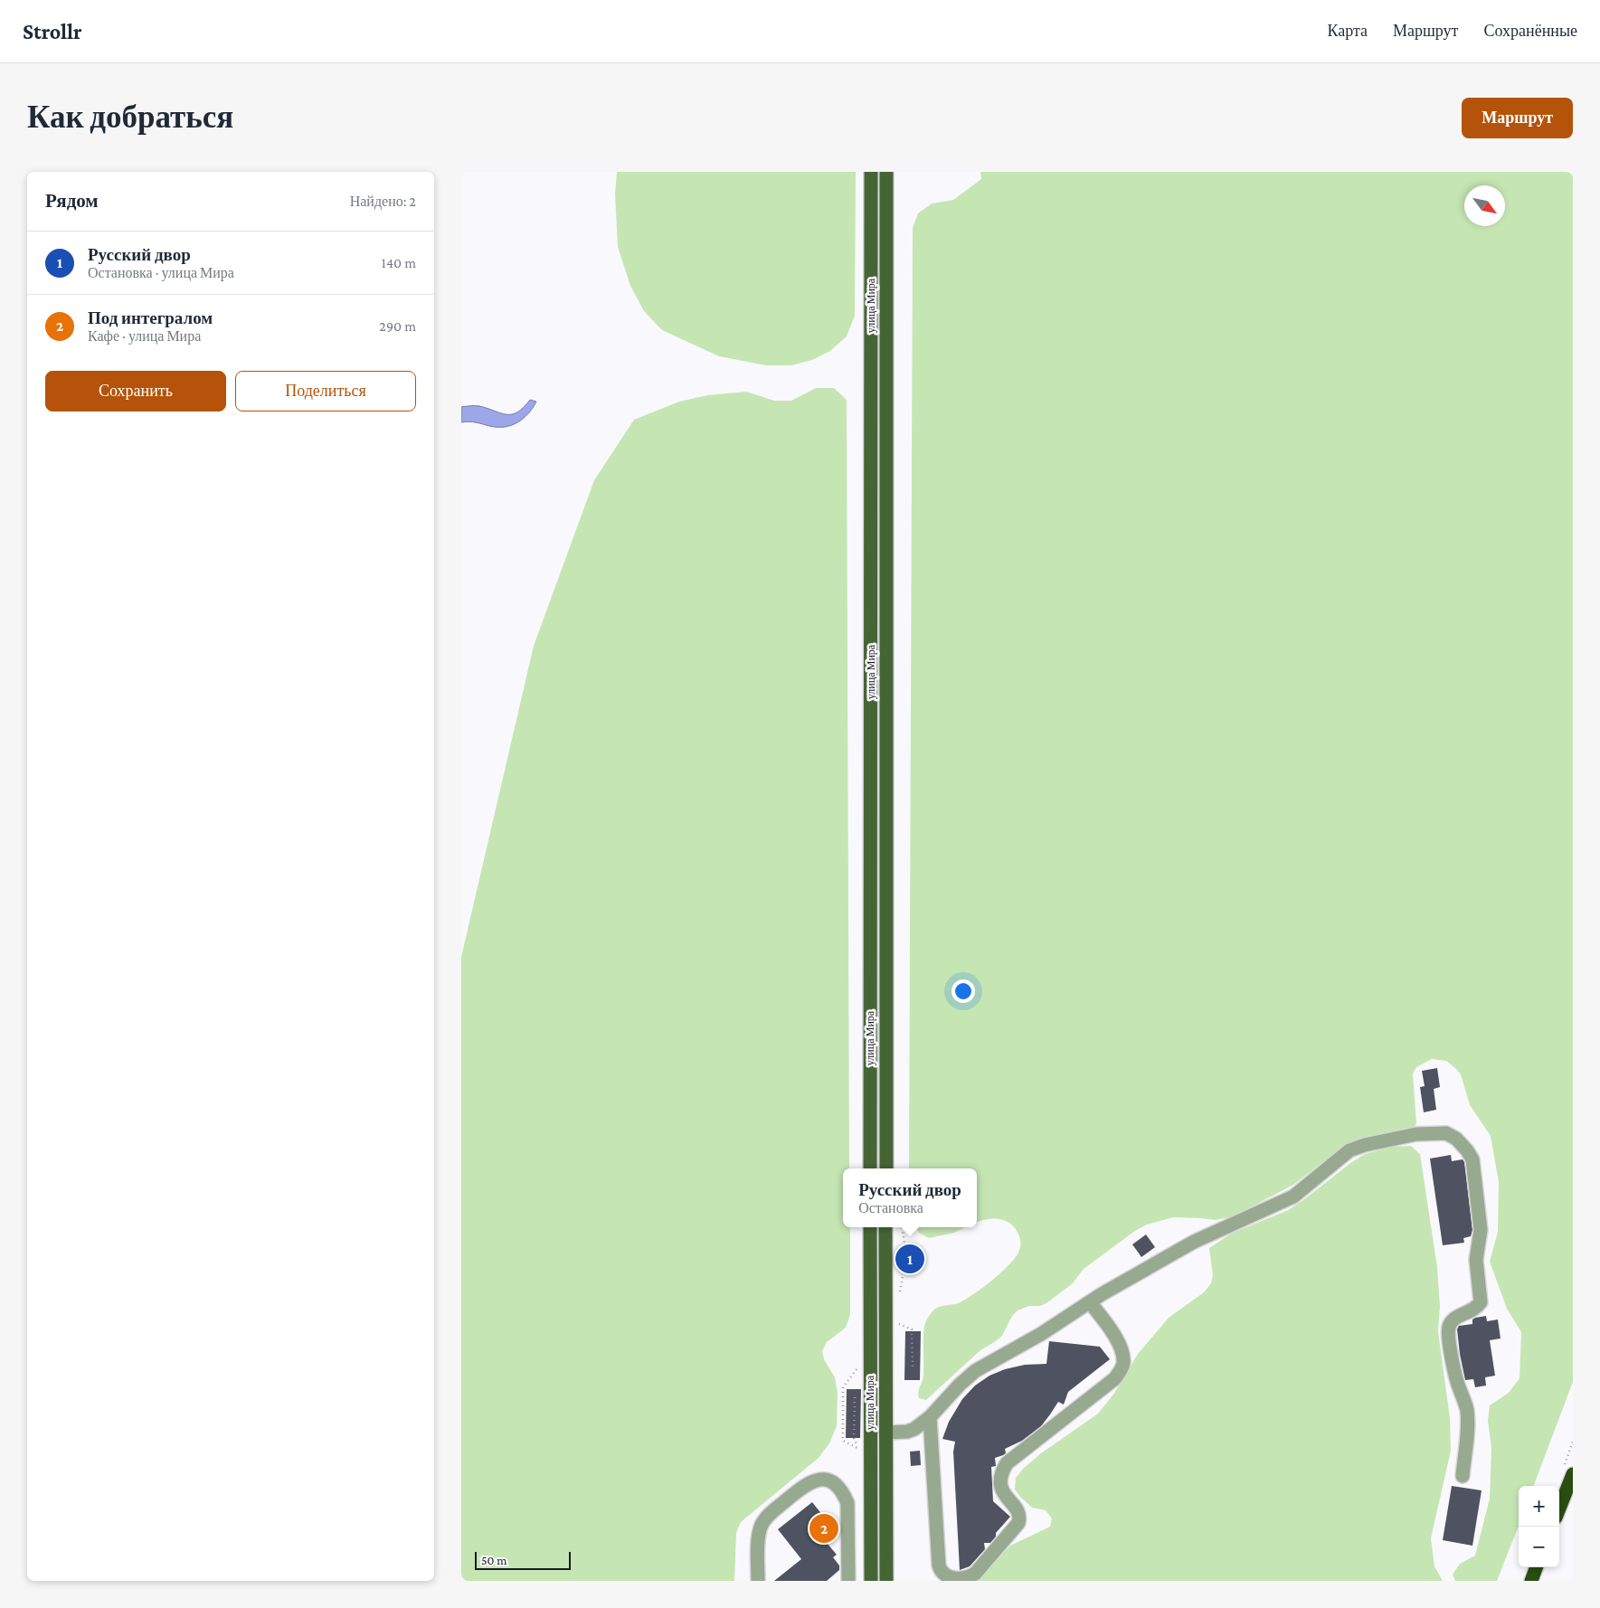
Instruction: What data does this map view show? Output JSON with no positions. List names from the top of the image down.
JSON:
{
  "streets": {
    "main road": ["улица Мира"]
  },
  "scale_bar": "50 m",
  "north": "bottom right",
  "page": {
    "header": "Strollr",
    "nav": ["Карта", "Маршрут", "Сохранённые"],
    "buttons": [
      "Маршрут",
      ["Сохранить", "Поделиться"]
    ],
    "title": "Как добраться",
    "heading": ["Рядом", "Найдено: 2"],
    "list": [
      {
        "mark": "1",
        "name": "Русский двор",
        "note": "Остановка · улица Мира",
        "value": "140 m"
      },
      {
        "mark": "2",
        "name": "Под интегралом",
        "note": "Кафе · улица Мира",
        "value": "290 m"
      }
    ],
    "popup": ["Русский двор", "Остановка"],
    "pins": ["1", "2"],
    "map_buttons": ["+", "−"],
    "scale": "50 m"
  }
}
